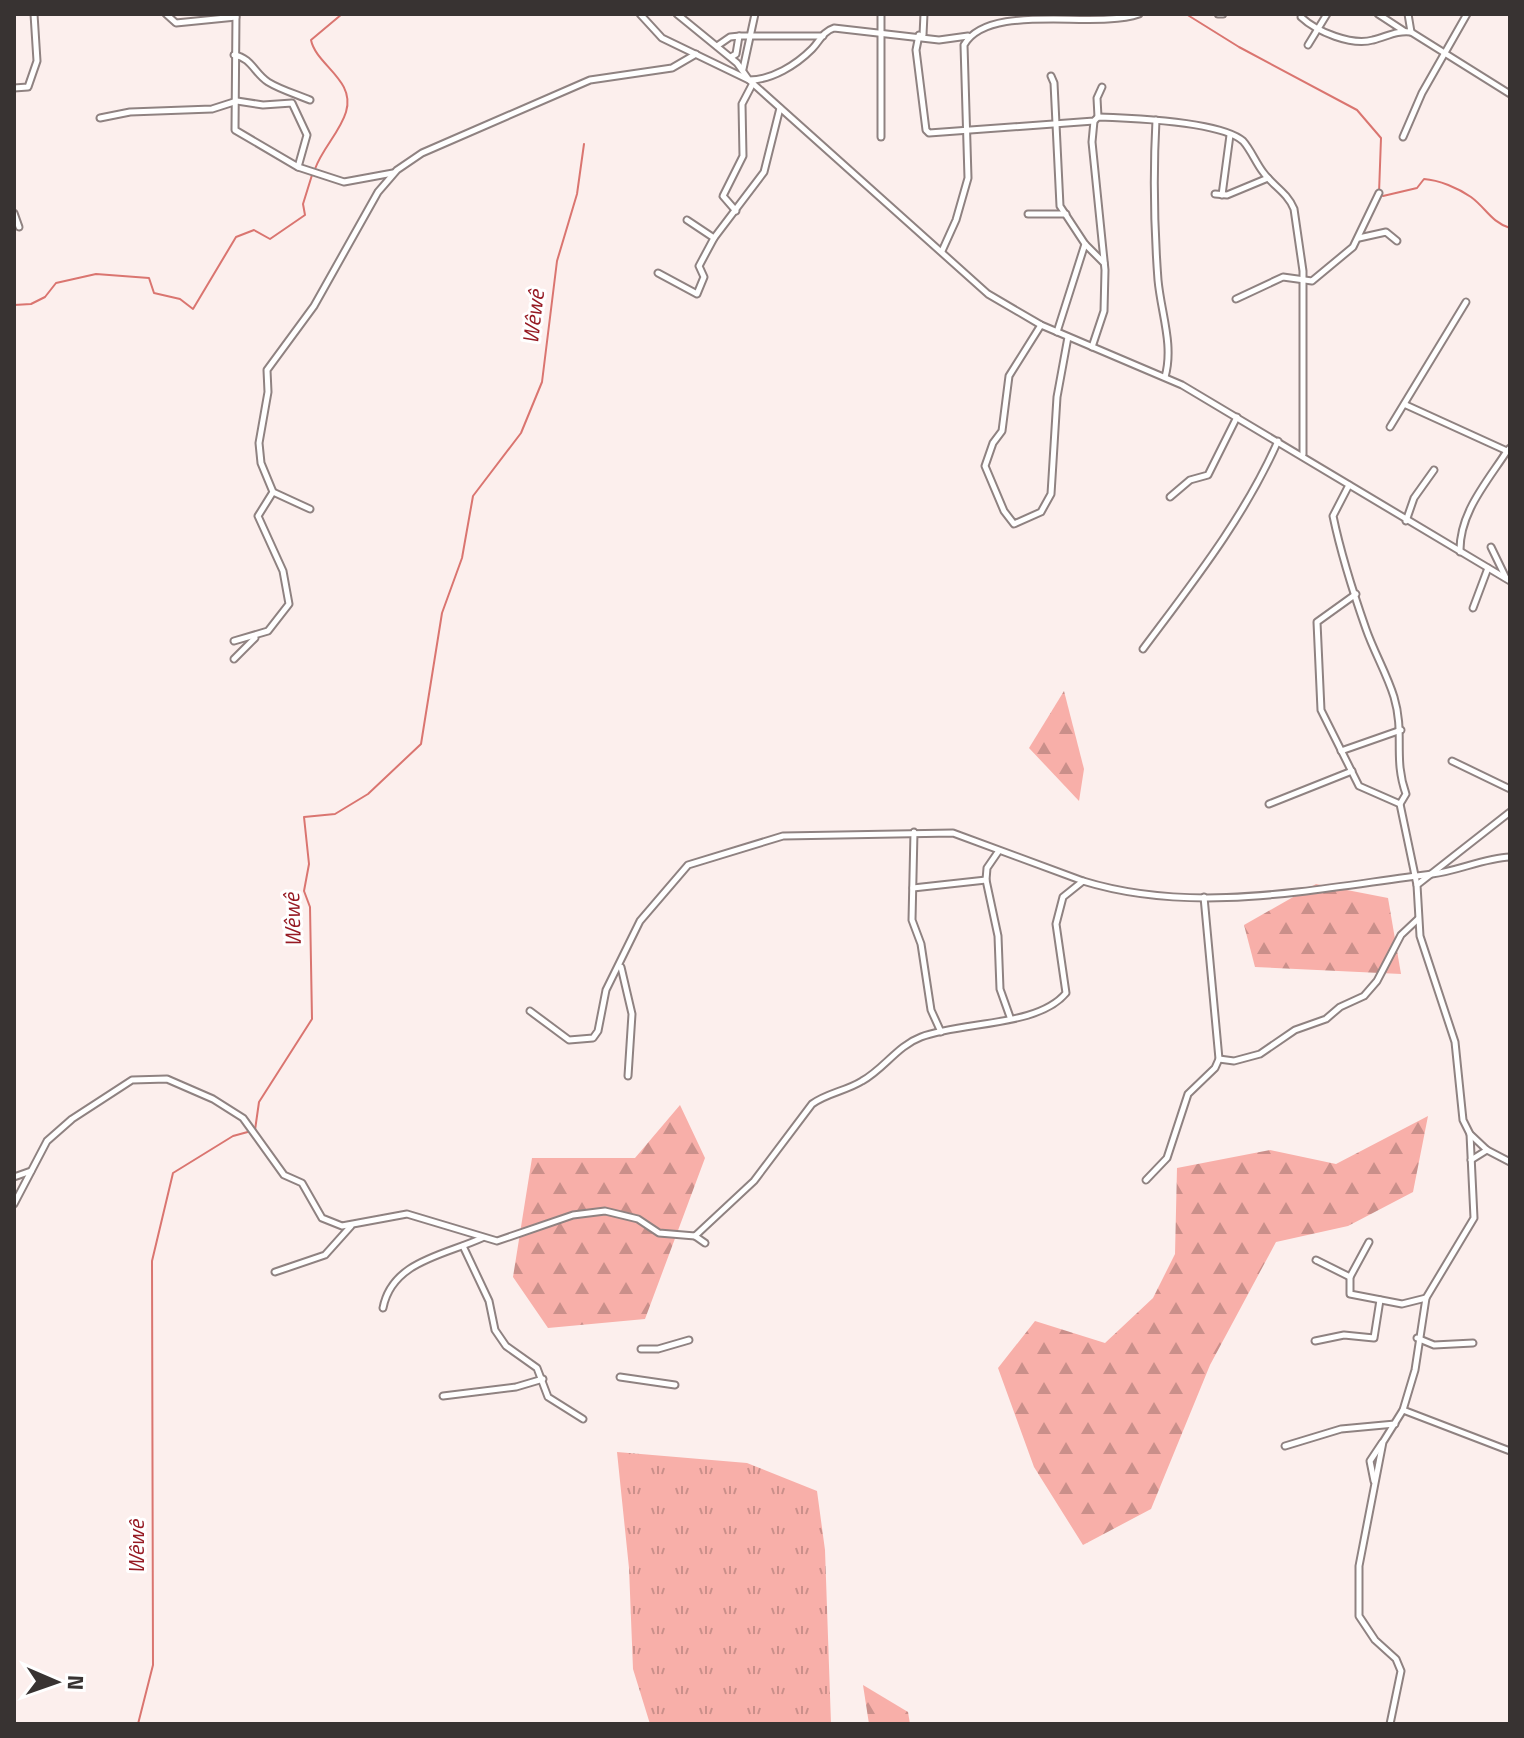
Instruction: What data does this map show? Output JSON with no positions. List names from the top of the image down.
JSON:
{
  "water": ["Wêwê"],
  "north": "right"
}
